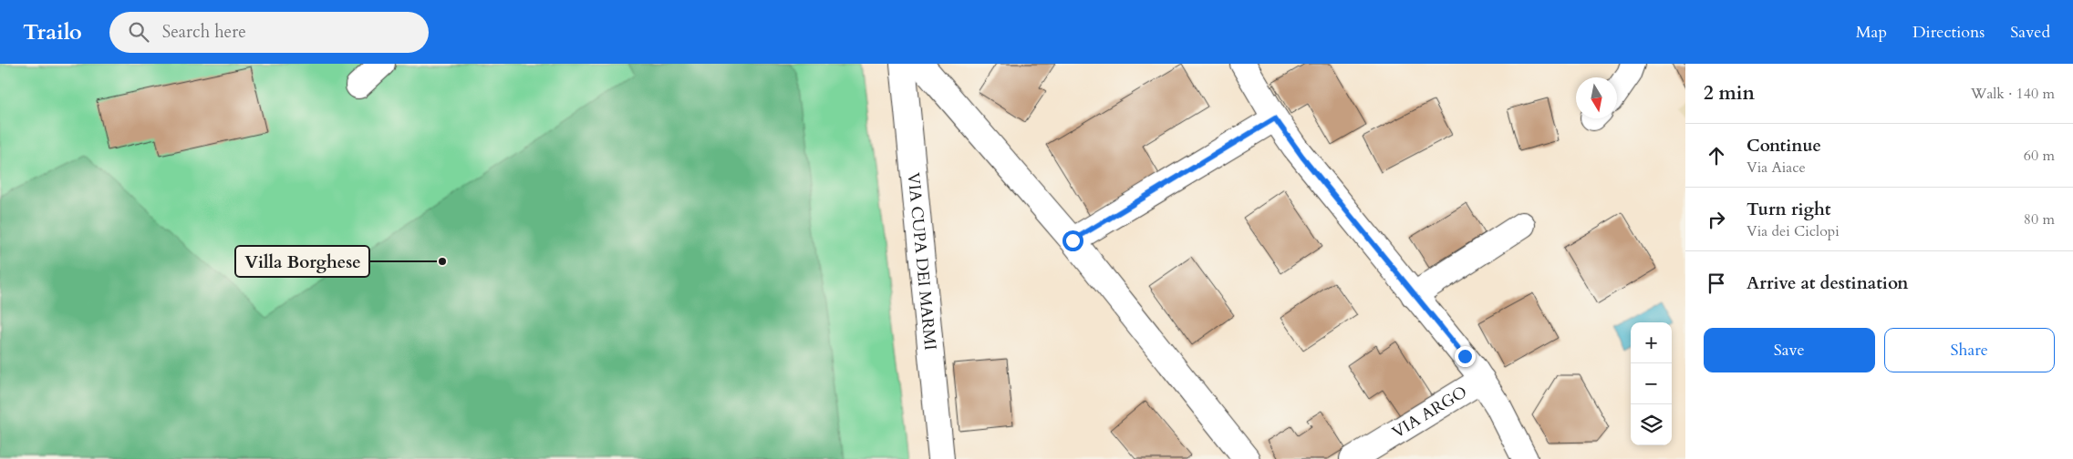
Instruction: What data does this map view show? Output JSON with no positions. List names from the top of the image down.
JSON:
{
  "streets": {
    "street": ["VIA CUPA DEI MARMI", "VIA ARGO"]
  },
  "places": ["Villa Borghese"],
  "north": "bottom",
  "page": {
    "header": "Trailo",
    "search": "Search here",
    "nav": ["Map", "Directions", "Saved"],
    "heading": ["2 min", "Walk · 140 m"],
    "list": [
      ["Continue", "Via Aiace", "60 m"],
      ["Turn right", "Via dei Ciclopi", "80 m"],
      "Arrive at destination"
    ],
    "buttons": ["Save", "Share"],
    "map_buttons": ["+", "−"]
  }
}
